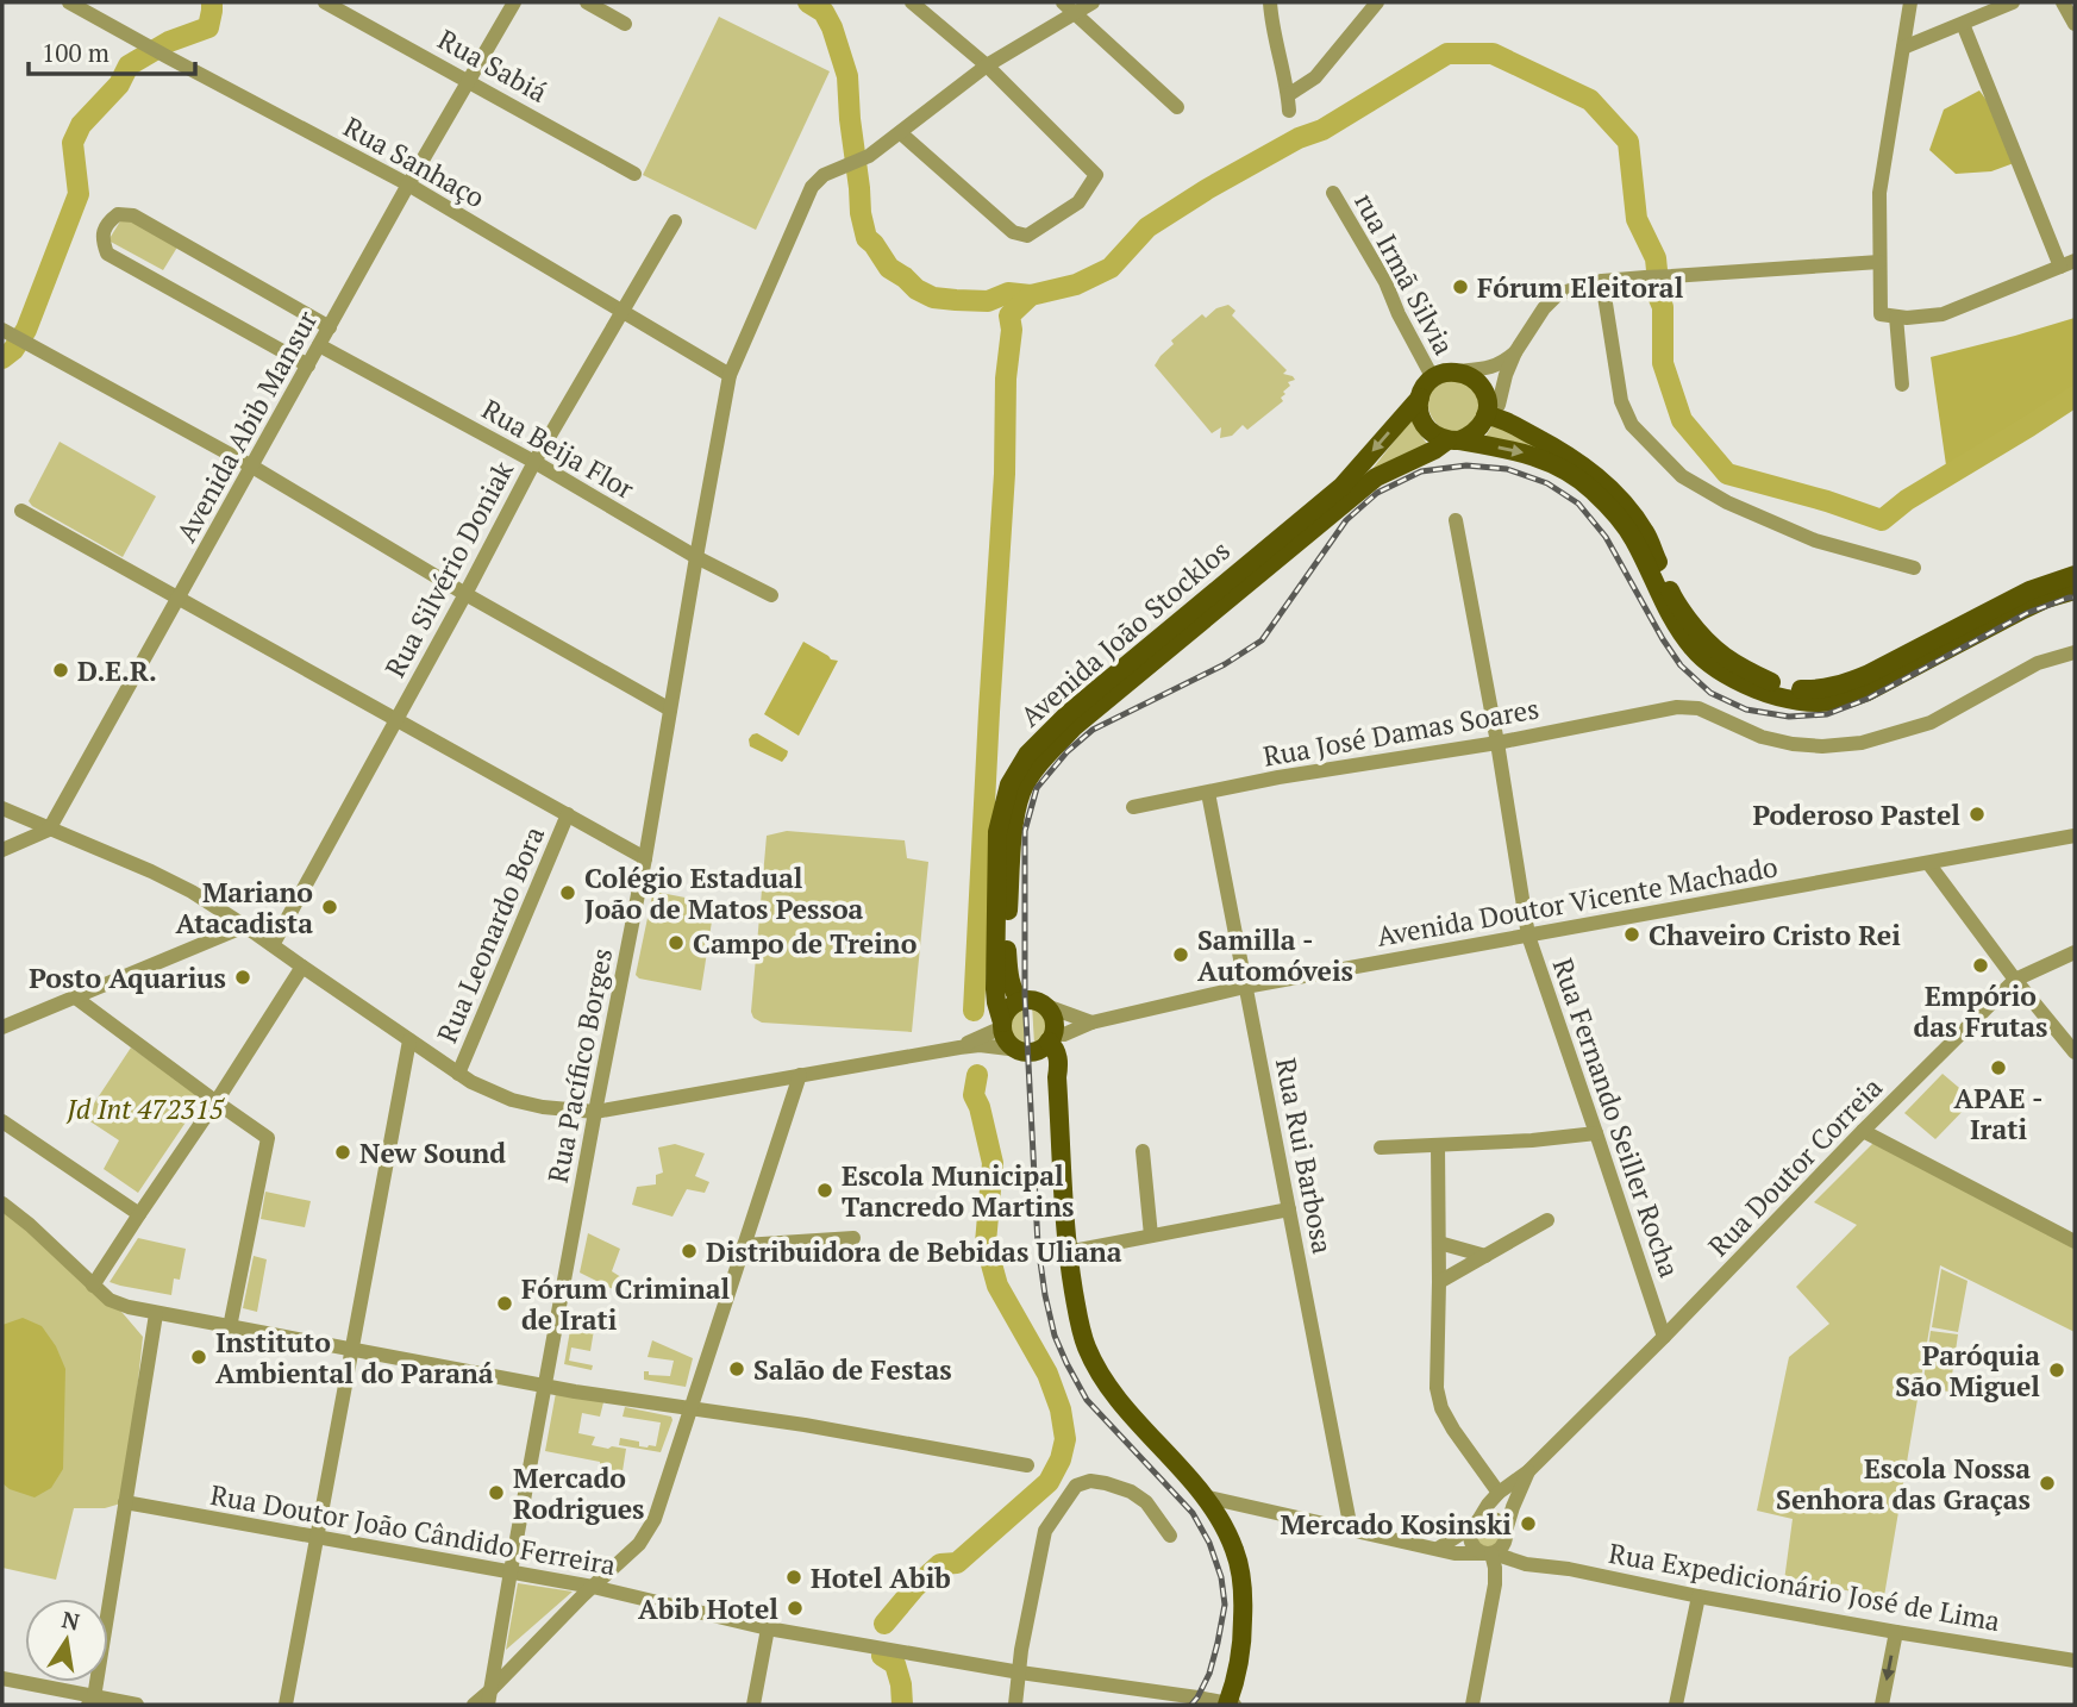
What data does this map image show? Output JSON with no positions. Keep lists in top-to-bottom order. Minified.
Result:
{"streets":{"main road":["Avenida João Stocklos"],"street":["Rua Sabiá","Rua Sanhaço","rua Irmã Silvia","Avenida Abib Mansur","Rua Beija Flor","Rua Silvério Doniak","Rua José Damas Soares","Avenida Doutor Vicente Machado","Rua Leonardo Bora","Rua Pacífico Borges","Rua Fernando Seiller Rocha","Rua Rui Barbosa","Rua Doutor Correia","Rua Doutor João Cândido Ferreira","Rua Expedicionário José de Lima"]},"crossings":[["Rua Sabiá","Avenida Abib Mansur"],["Rua Sanhaço","Avenida Abib Mansur"],["Rua Sanhaço","Rua Silvério Doniak"],["Rua Sanhaço","Rua Pacífico Borges"],["rua Irmã Silvia","Avenida João Stocklos"],["Avenida Abib Mansur","Rua Beija Flor"],["Rua Beija Flor","Rua Silvério Doniak"],["Rua Beija Flor","Rua Pacífico Borges"],["Avenida João Stocklos","Avenida Doutor Vicente Machado"],["Rua José Damas Soares","Rua Fernando Seiller Rocha"],["Rua José Damas Soares","Rua Rui Barbosa"],["Avenida Doutor Vicente Machado","Rua Fernando Seiller Rocha"],["Avenida Doutor Vicente Machado","Rua Rui Barbosa"],["Rua Pacífico Borges","Rua Doutor João Cândido Ferreira"],["Rua Fernando Seiller Rocha","Rua Doutor Correia"],["Rua Rui Barbosa","Rua Expedicionário José de Lima"],["Rua Doutor Correia","Rua Expedicionário José de Lima"]],"parks":["Jd Int 472315"],"places":["Fórum Eleitoral","D.E.R.","Poderoso Pastel","Colégio Estadual João de Matos Pessoa","Mariano Atacadista","Chaveiro Cristo Rei","Campo de Treino","Samilla - Automóveis","Empório das Frutas","Posto Aquarius","APAE - Irati","New Sound","Escola Municipal Tancredo Martins","Distribuidora de Bebidas Uliana","Fórum Criminal de Irati","Instituto Ambiental do Paraná","Salão de Festas","Paróquia São Miguel","Escola Nossa Senhora das Graças","Mercado Rodrigues","Mercado Kosinski","Hotel Abib","Abib Hotel"],"scale_bar":"100 m","north":"top"}
